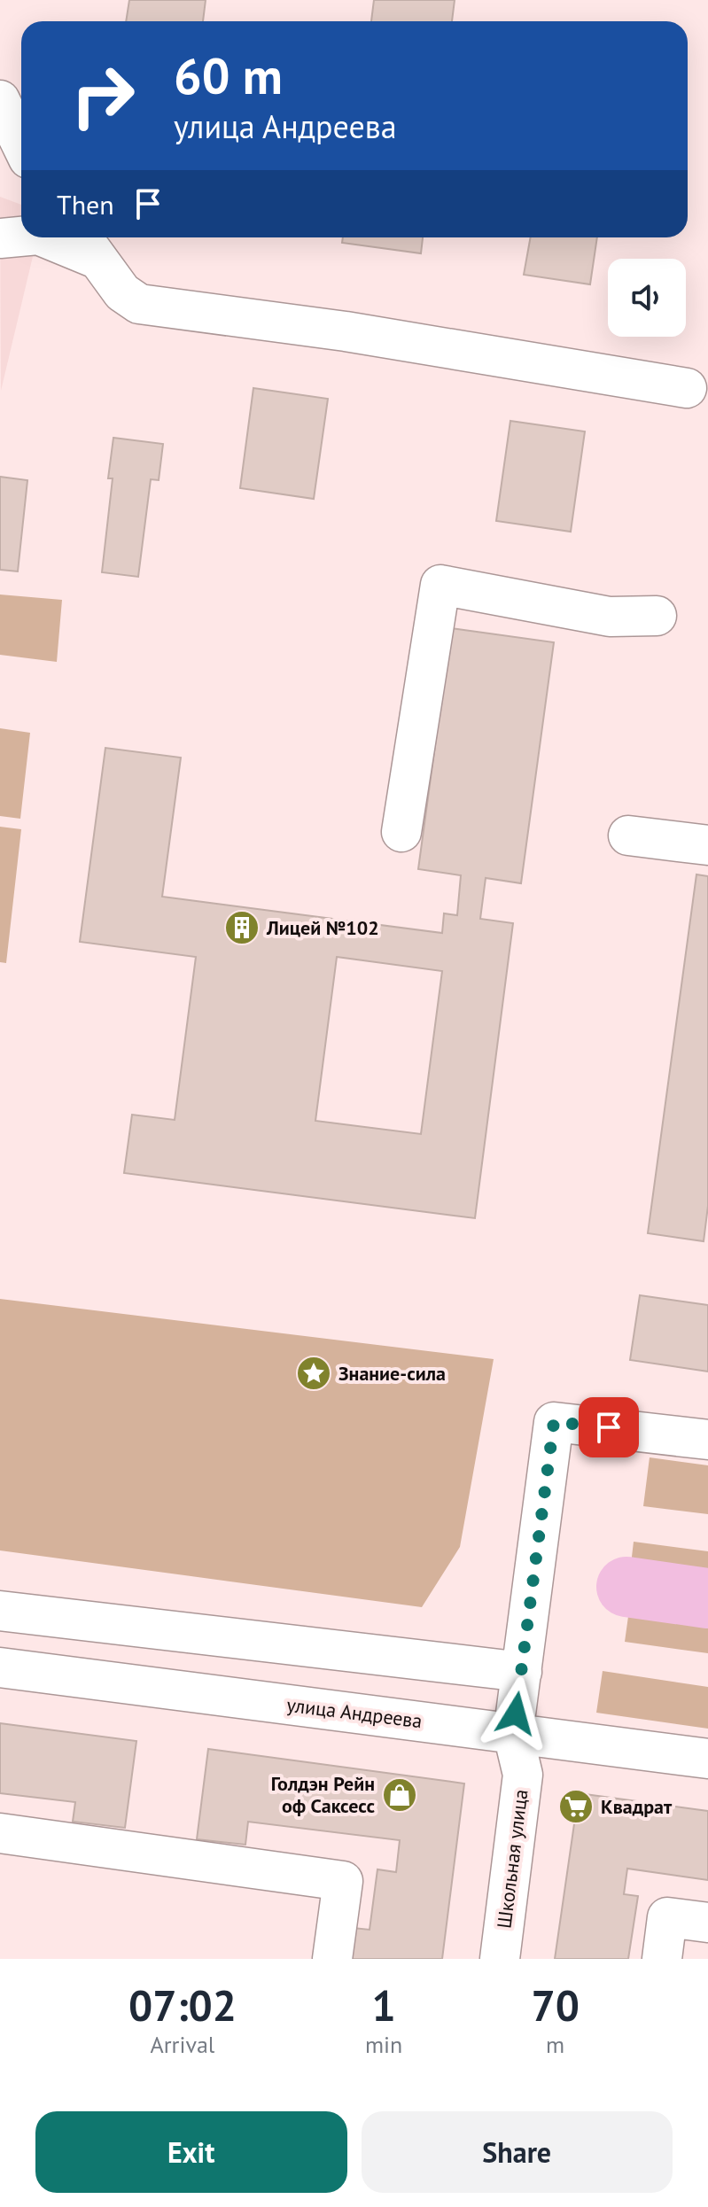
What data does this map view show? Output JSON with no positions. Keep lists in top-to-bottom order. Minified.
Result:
{"streets":{"street":["улица Андреева","Школьная улица"]},"crossings":[["улица Андреева","Школьная улица"]],"places":{"building":["Лицей №102"],"place":["Знание-сила"],"shop":["Голдэн Рейн оф Саксесс"],"supermarket":["Квадрат"]},"page":{"turn":["60 m","улица Андреева"],"then":"Then","eta":["07:02","Arrival","1","min","70","m"],"buttons":["Exit","Share"]}}
